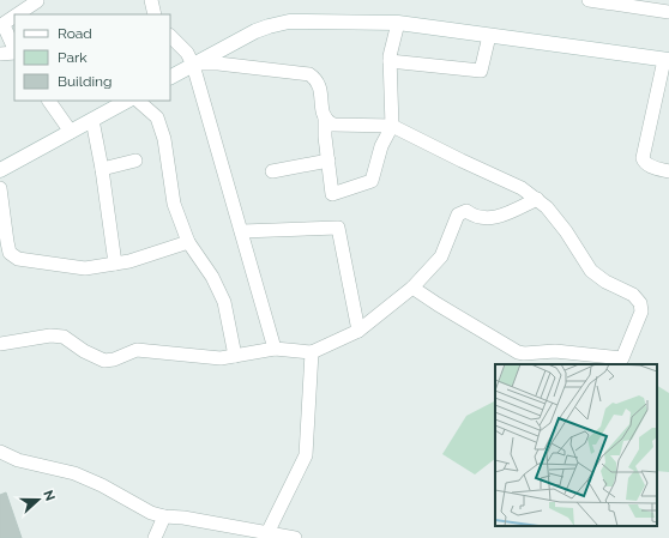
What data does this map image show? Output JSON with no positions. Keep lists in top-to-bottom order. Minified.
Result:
{"legend":["Road","Park","Building"],"north":"right"}
